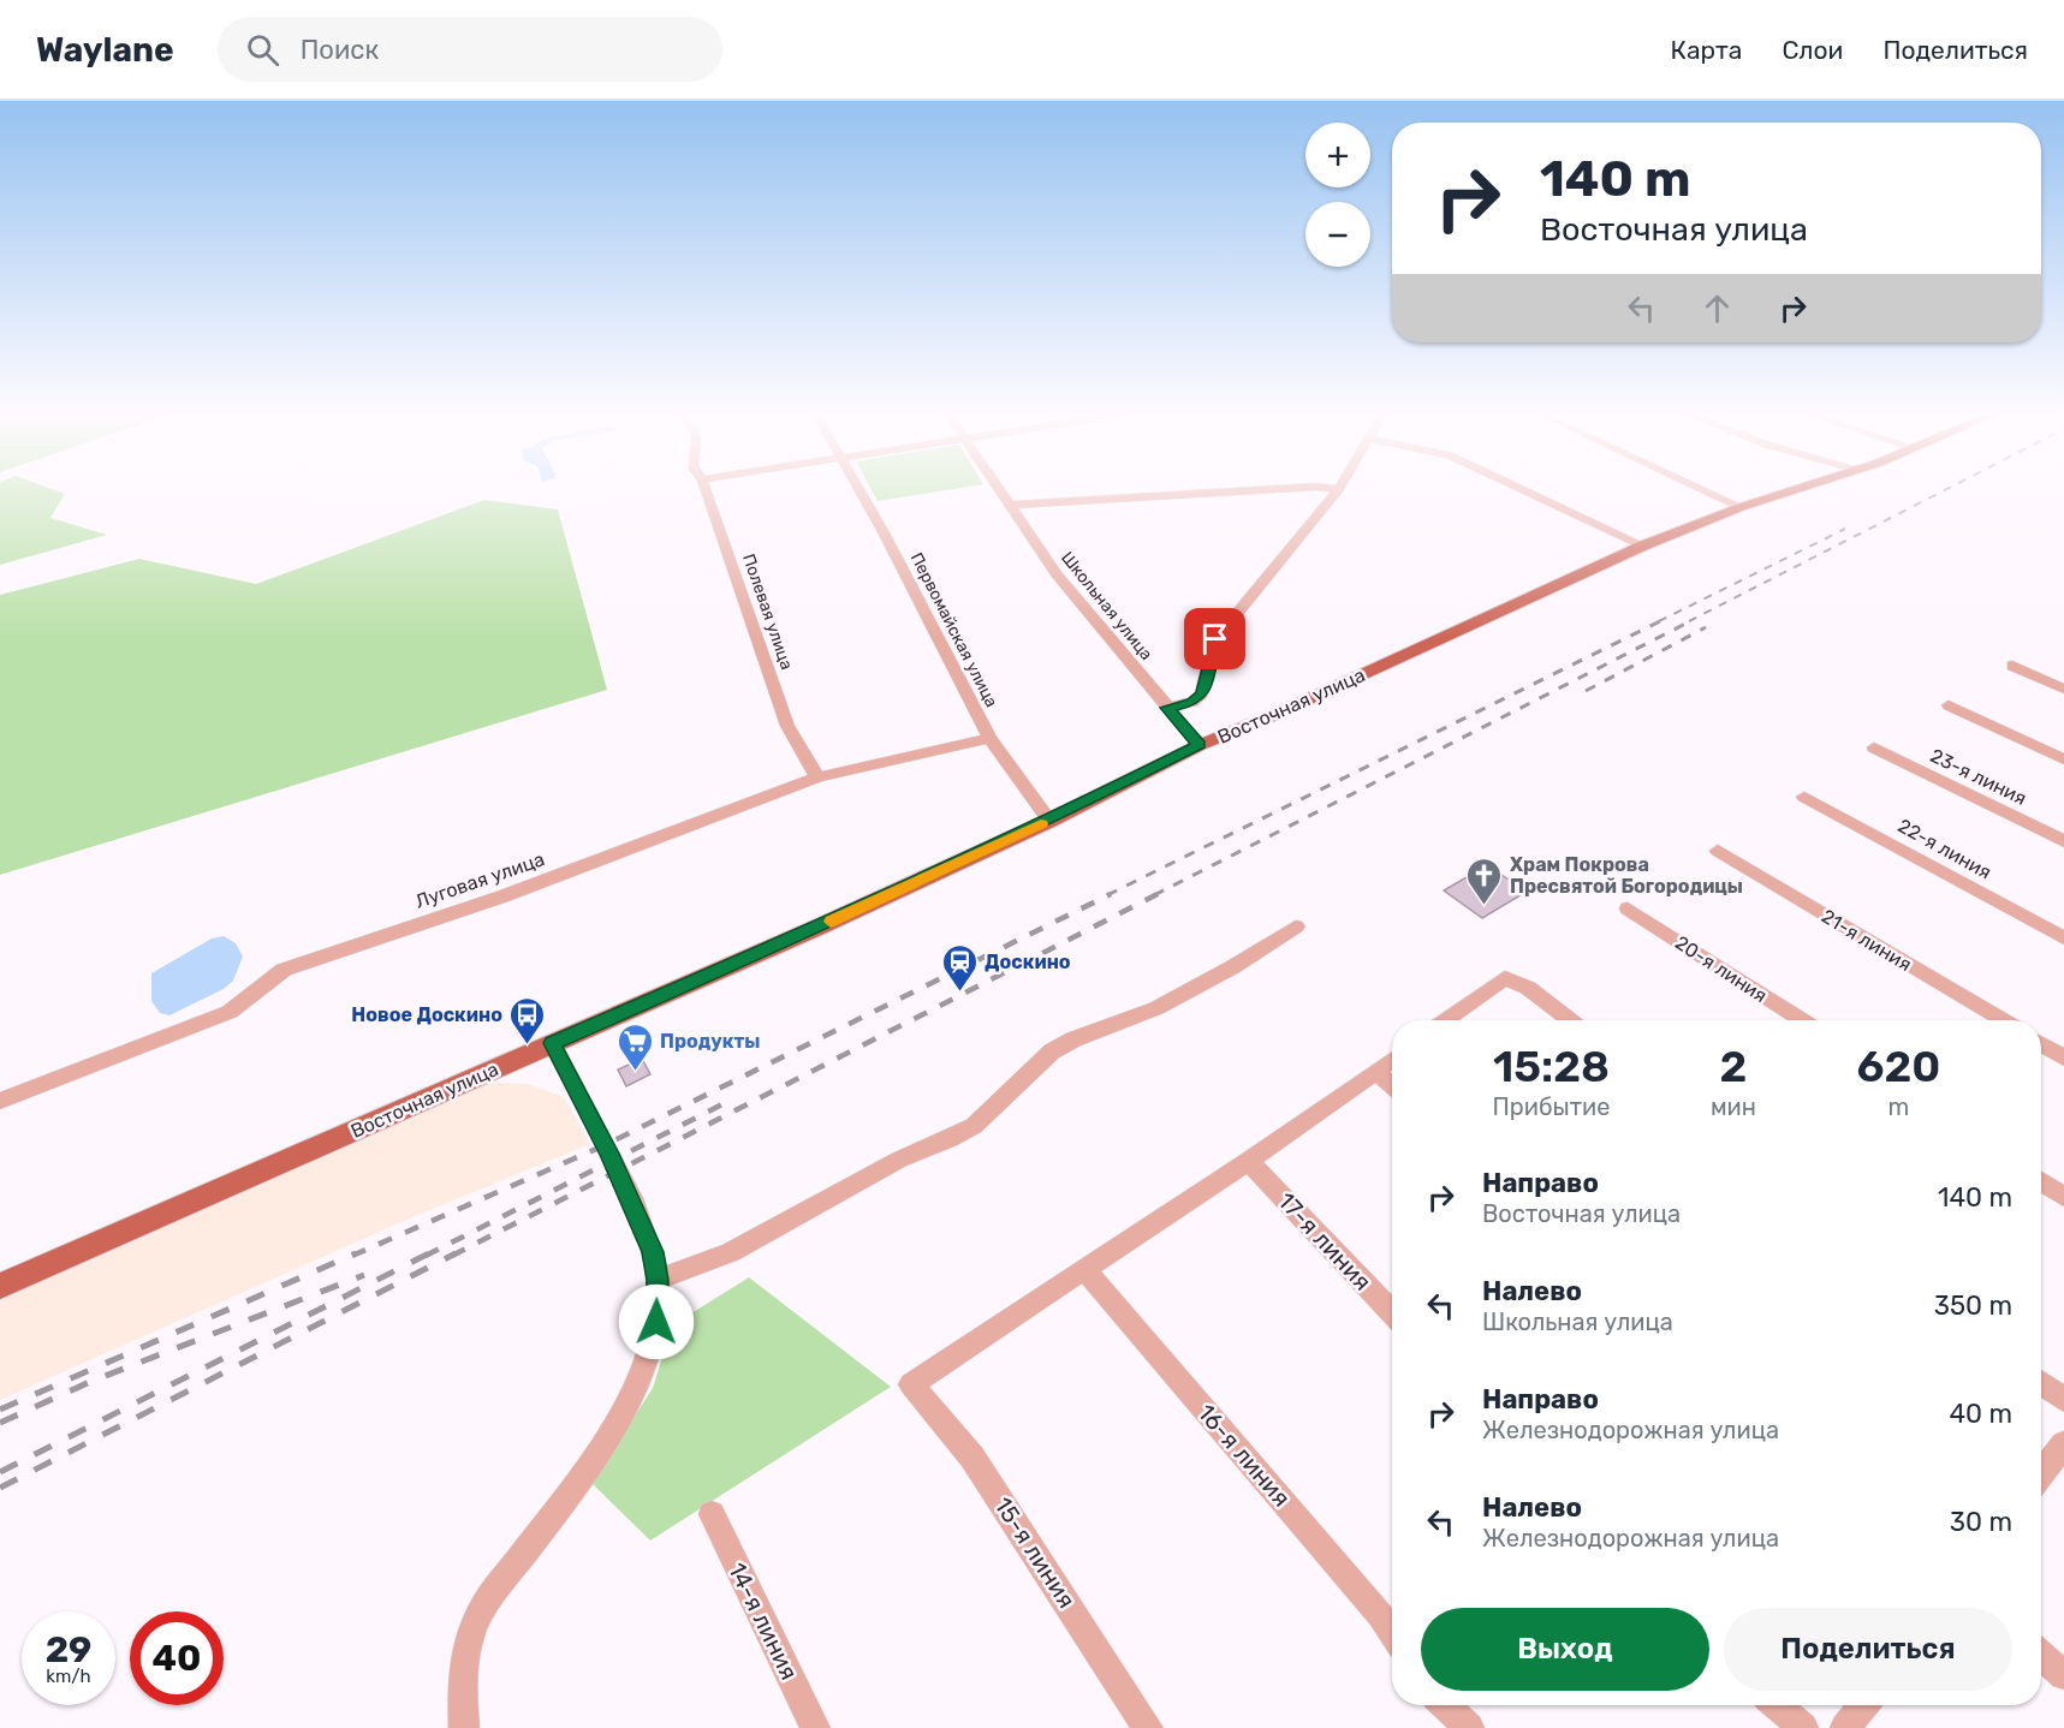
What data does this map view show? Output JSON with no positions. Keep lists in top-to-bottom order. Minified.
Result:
{"streets":{"main road":["Восточная улица"],"street":["Школьная улица","Полевая улица","Первомайская улица","23-я линия","22-я линия","Луговая улица","21-я линия","20-я линия","17-я линия","16-я линия","15-я линия","14-я линия"]},"crossings":[["Школьная улица","Восточная улица"],["Полевая улица","Луговая улица"],["Первомайская улица","Восточная улица"],["Первомайская улица","Луговая улица"],["16-я линия","15-я линия"]],"places":{"church":["Храм Покрова Пресвятой Богородицы"],"station":["Доскино"],"bus stop":["Новое Доскино"],"supermarket":["Продукты"]},"page":{"header":"Waylane","search":"Поиск","nav":["Карта","Слои","Поделиться"],"map_buttons":["+","−"],"turn":["140 m","Восточная улица"],"eta":["15:28","Прибытие","2","мин","620","m"],"list":[{"name":"Направо","note":"Восточная улица","value":"140 m"},{"name":"Налево","note":"Школьная улица","value":"350 m"},{"name":"Направо","note":"Железнодорожная улица","value":"40 m"},{"name":"Налево","note":"Железнодорожная улица","value":"30 m"}],"buttons":["Выход","Поделиться"],"speed":"29 km/h","limit":"40"}}
